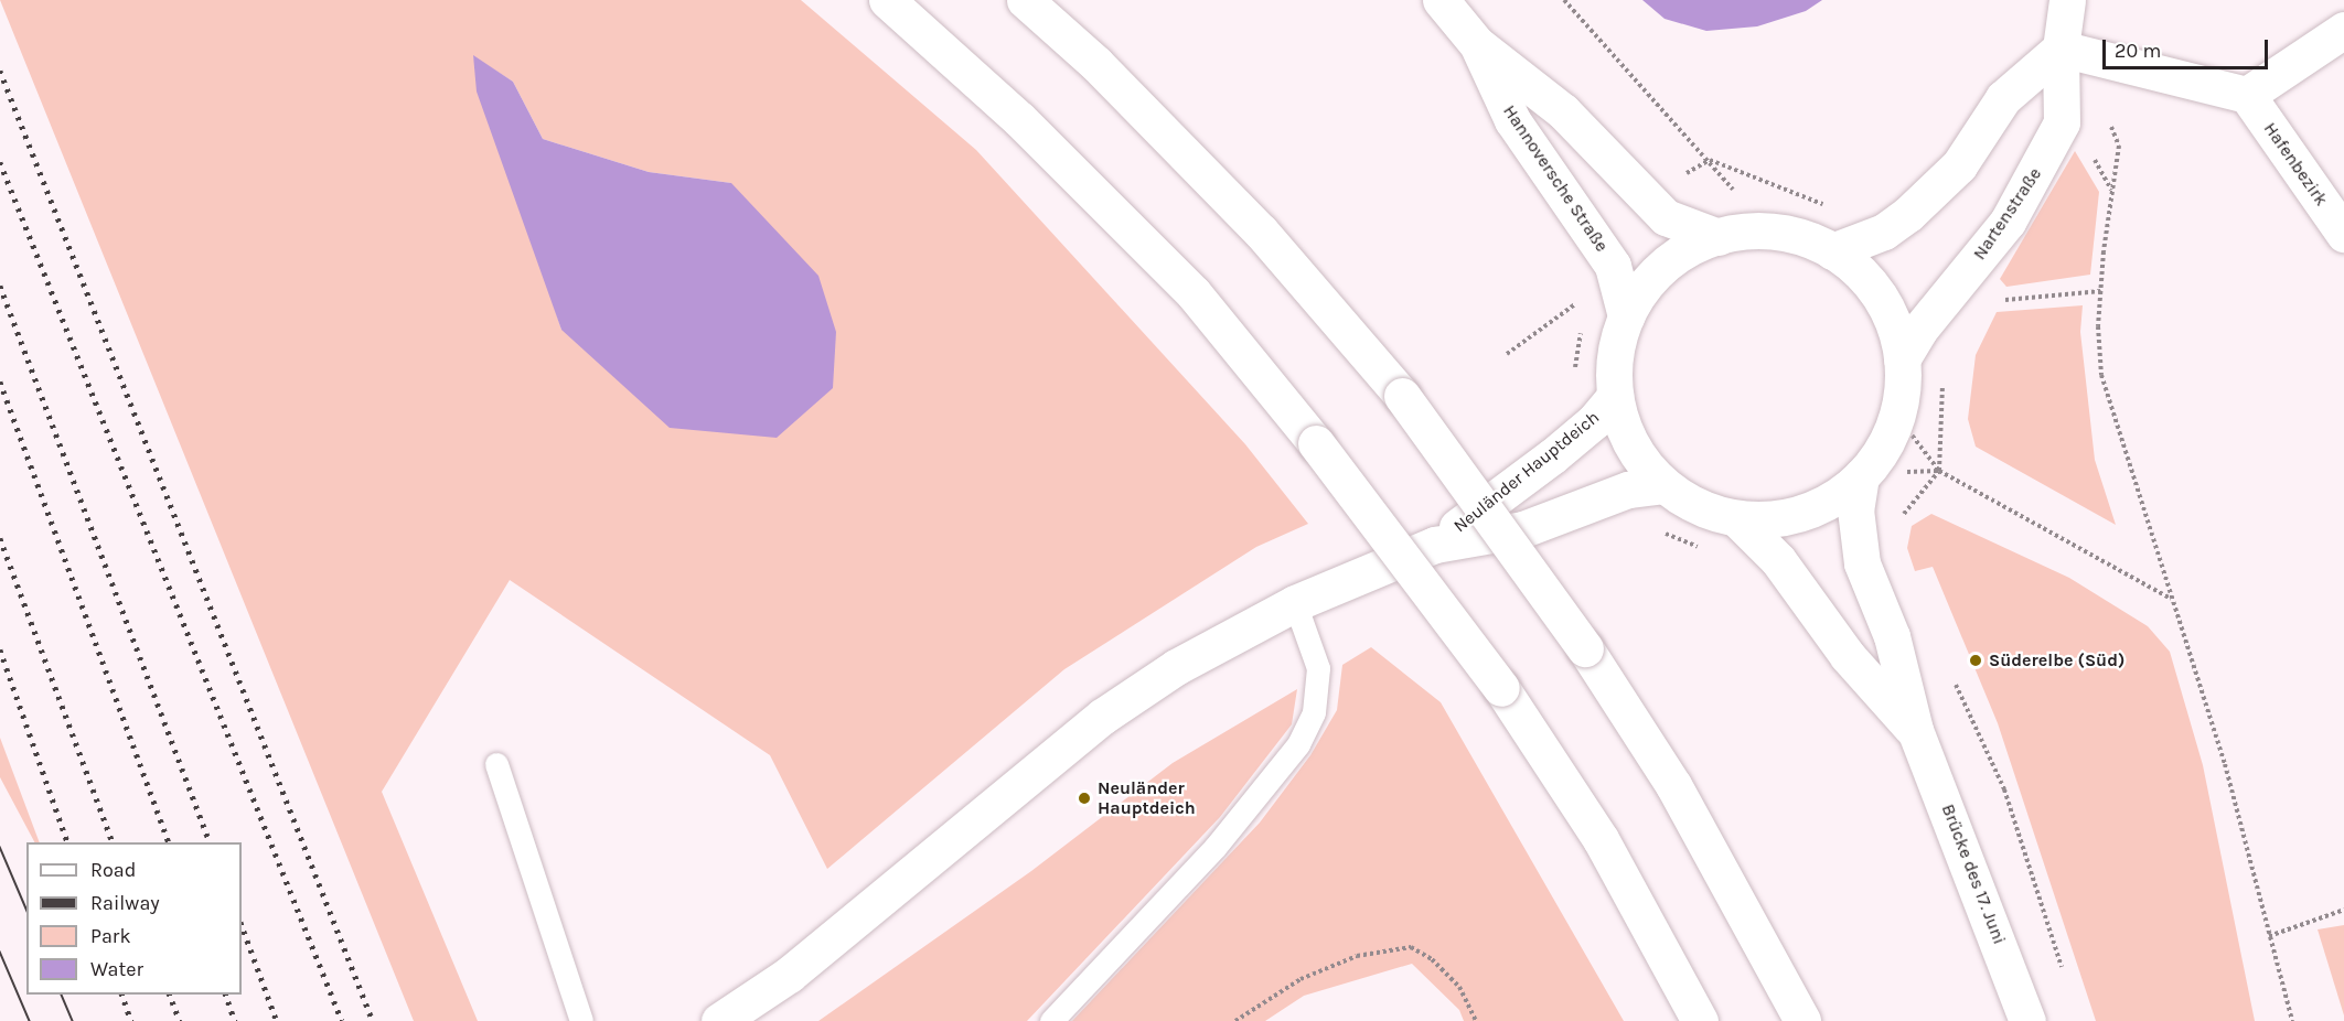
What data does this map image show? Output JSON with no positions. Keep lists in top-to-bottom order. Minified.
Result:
{"streets":{"main road":["Hafenbezirk","Hannoversche Straße","Nartenstraße","Neuländer Hauptdeich","Brücke des 17. Juni"]},"places":["Süderelbe (Süd)","Neuländer Hauptdeich"],"legend":["Road","Railway","Park","Water"],"scale_bar":"20 m"}
